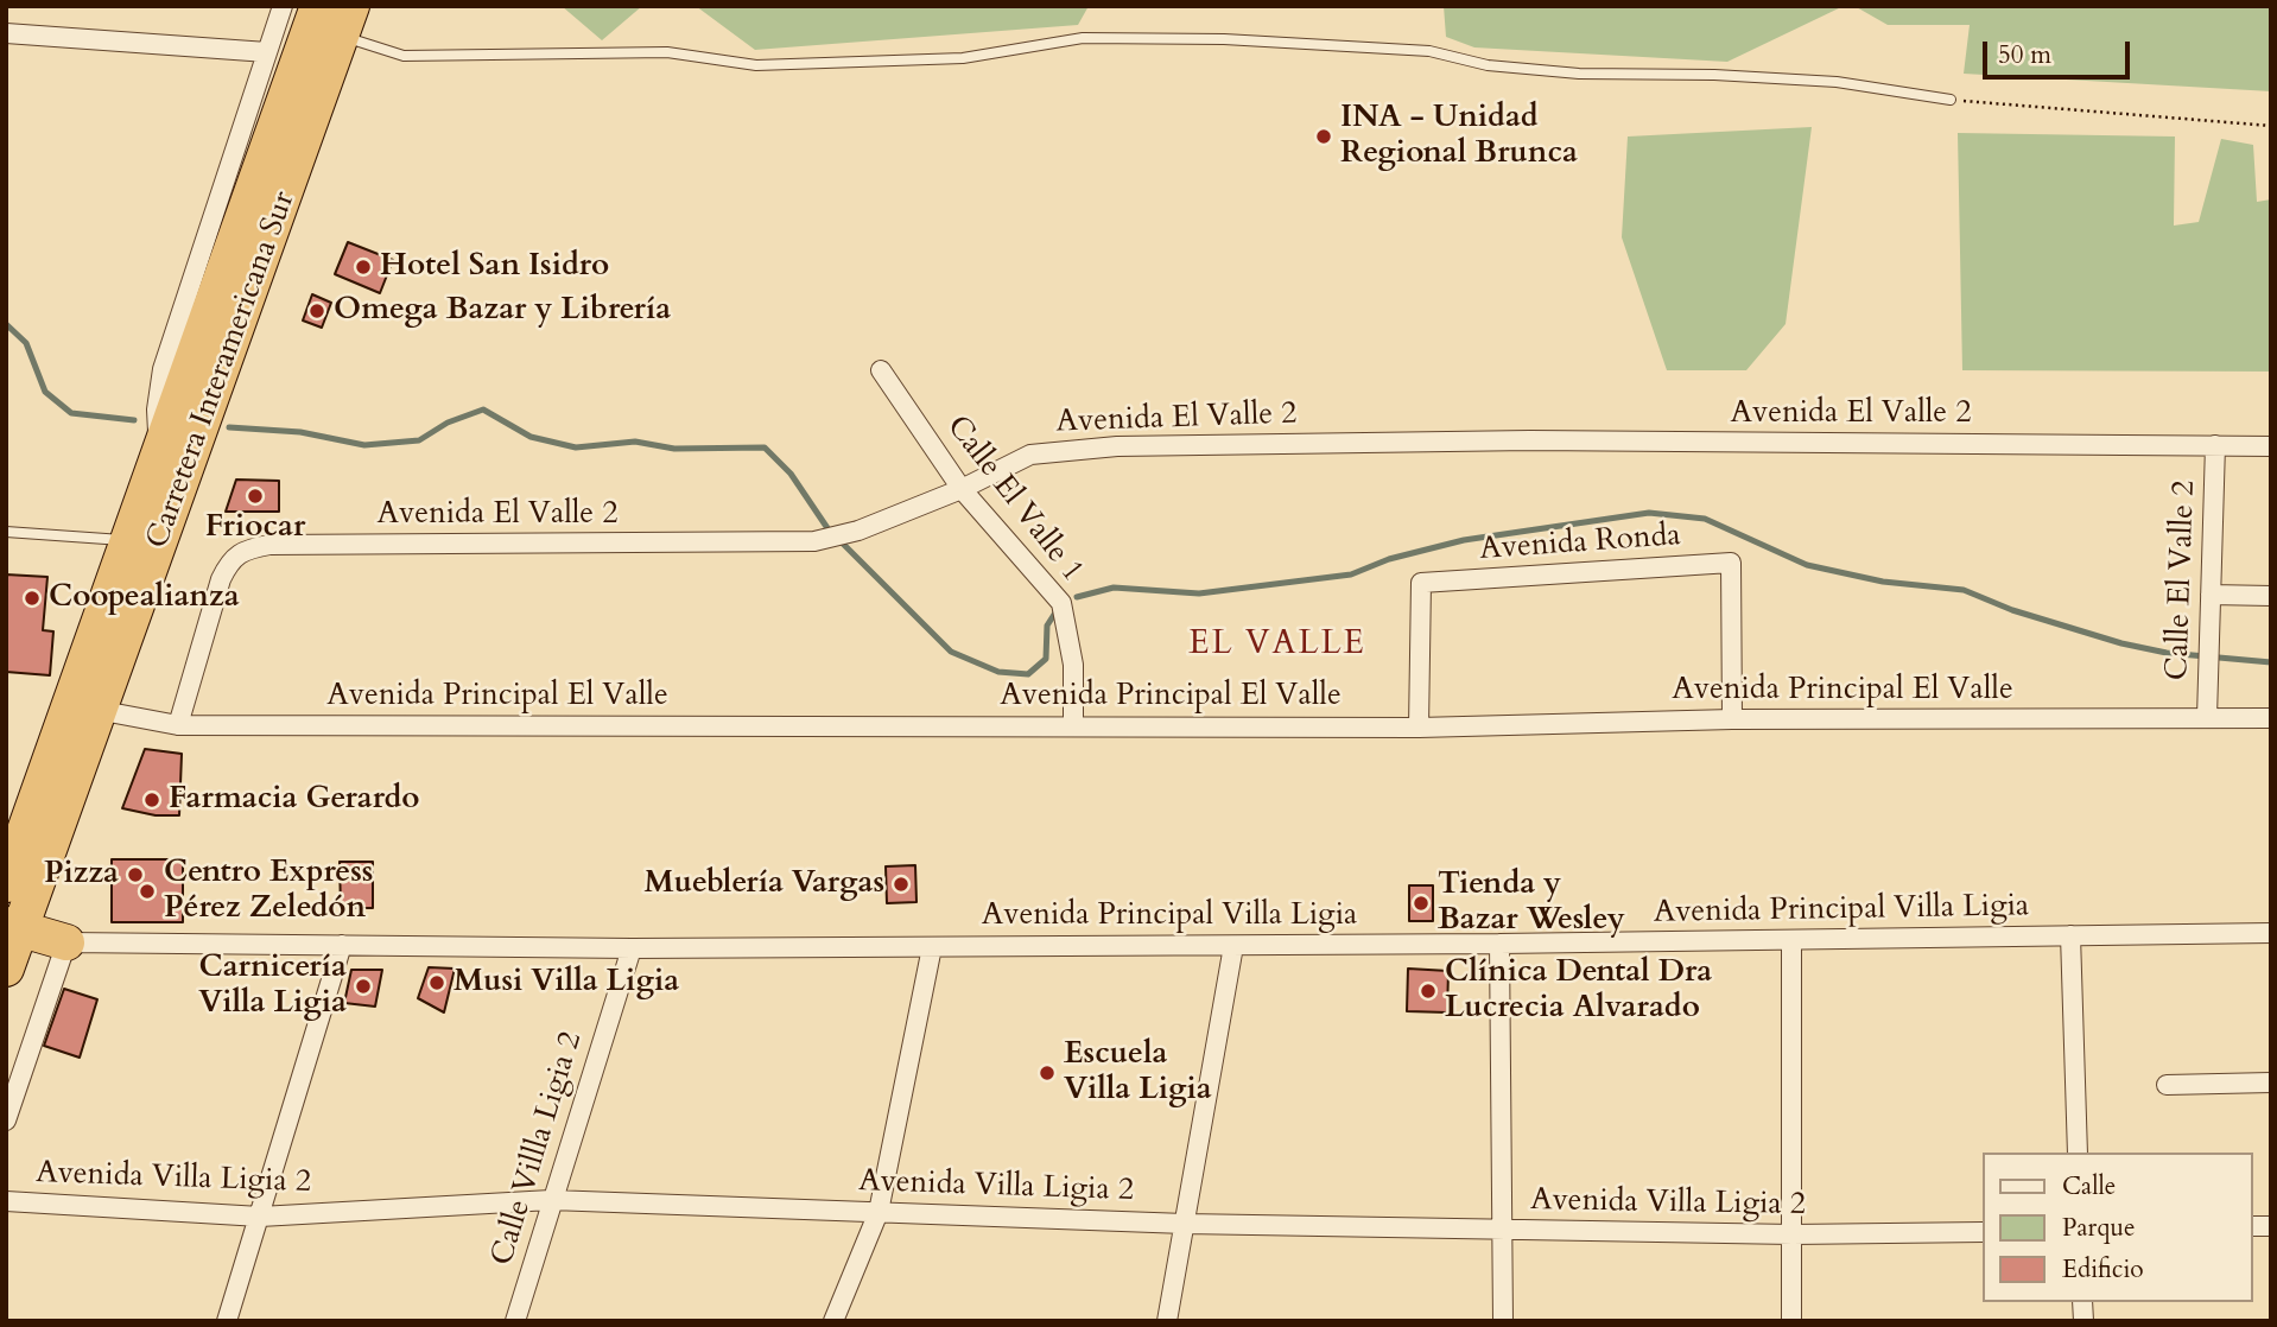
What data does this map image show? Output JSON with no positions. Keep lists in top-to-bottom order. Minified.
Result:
{"streets":{"highway":["Carretera Interamericana Sur"],"street":["Avenida El Valle 2","Calle El Valle 1","Avenida Ronda","Calle El Valle 2","Avenida Principal El Valle","Avenida Principal Villa Ligia","Calle Villla Ligia 2","Avenida Villa Ligia 2"]},"crossings":[["Carretera Interamericana Sur","Avenida Principal El Valle"],["Avenida El Valle 2","Calle El Valle 1"],["Avenida El Valle 2","Calle El Valle 2"],["Avenida El Valle 2","Avenida Principal El Valle"],["Calle El Valle 1","Avenida Principal El Valle"],["Avenida Ronda","Avenida Principal El Valle"],["Calle El Valle 2","Avenida Principal El Valle"],["Avenida Principal Villa Ligia","Calle Villla Ligia 2"],["Calle Villla Ligia 2","Avenida Villa Ligia 2"]],"districts":["EL VALLE"],"places":["INA - Unidad Regional Brunca","Hotel San Isidro","Omega Bazar y Librería","Friocar","Coopealianza","Farmacia Gerardo","Pizza","Mueblería Vargas","Centro Express Pérez Zeledón","Tienda y Bazar Wesley","Musi Villa Ligia","Carnicería Villa Ligia","Clínica Dental Dra Lucrecia Alvarado","Escuela Villa Ligia"],"legend":["Calle","Parque","Edificio"],"scale_bar":"50 m"}
